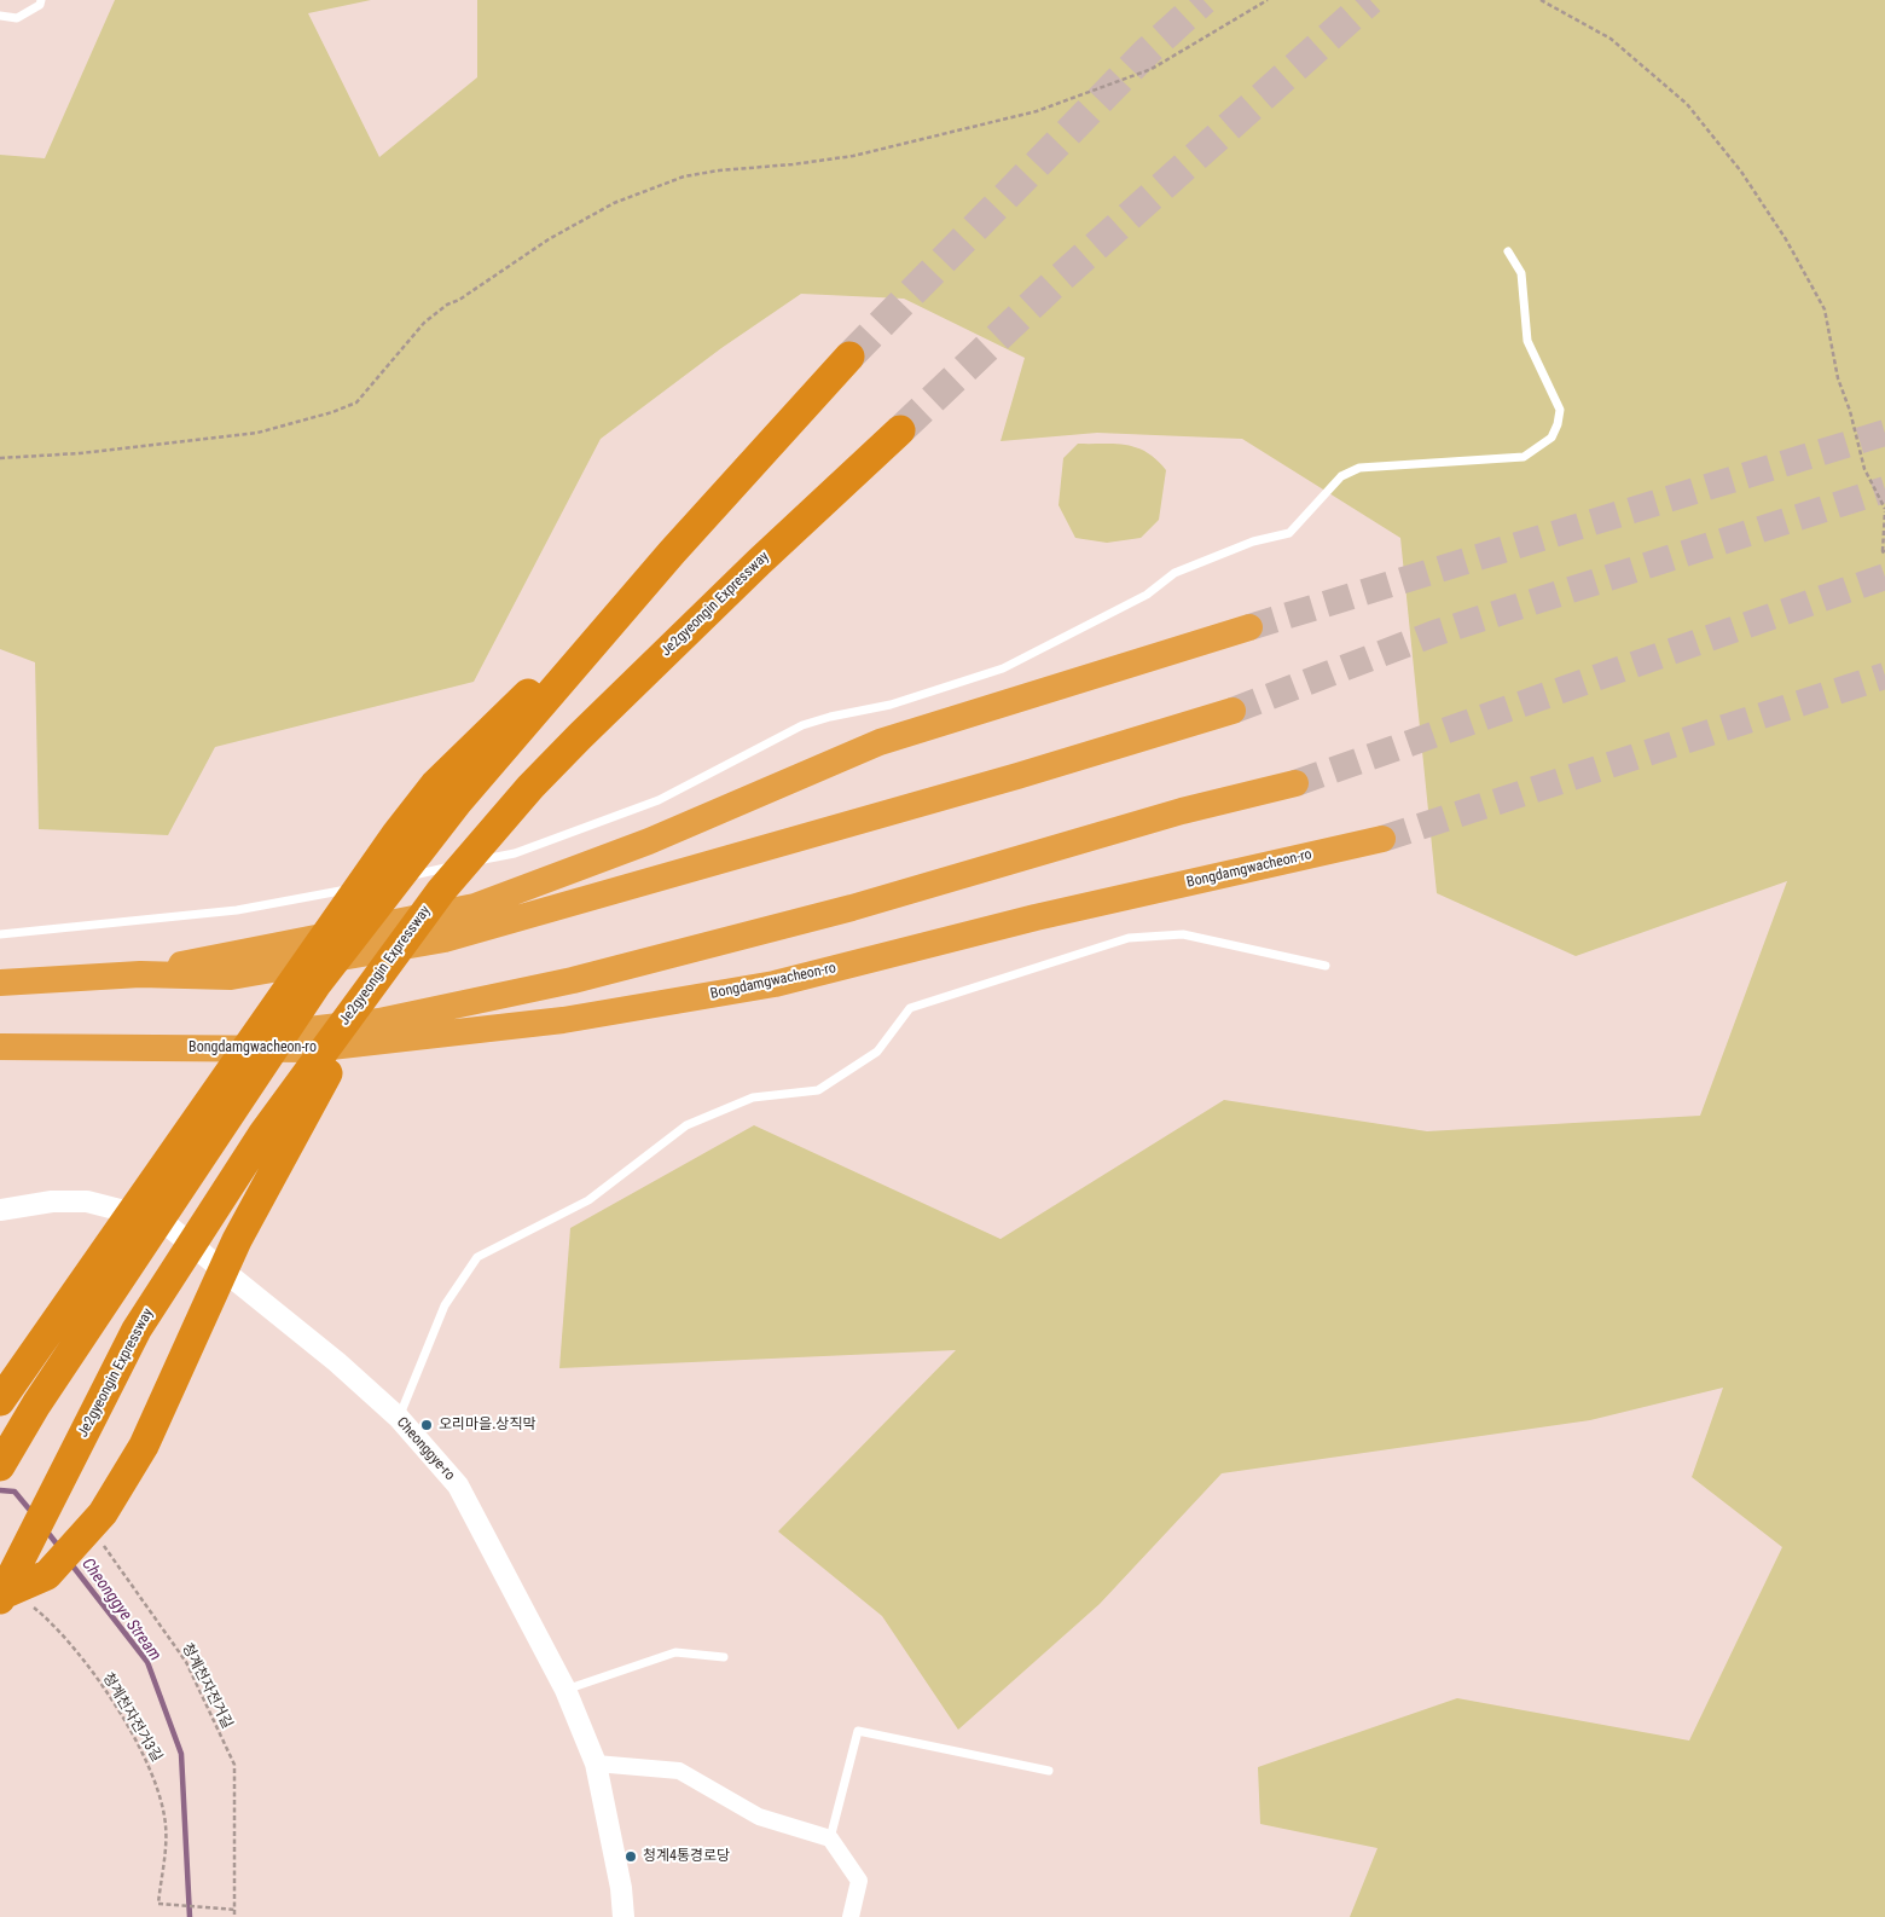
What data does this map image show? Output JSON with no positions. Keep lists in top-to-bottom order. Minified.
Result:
{"streets":{"highway":["Je2gyeongin Expressway","Bongdamgwacheon-ro"],"street":["Cheonggye-ro"],"path":["청계천자전거길","청계천자전거3길"]},"crossings":[["Je2gyeongin Expressway","청계천자전거3길"],["청계천자전거길","청계천자전거3길"]],"water":["Cheonggye Stream"],"places":["오리마을.상직막","청계4통경로당"]}
